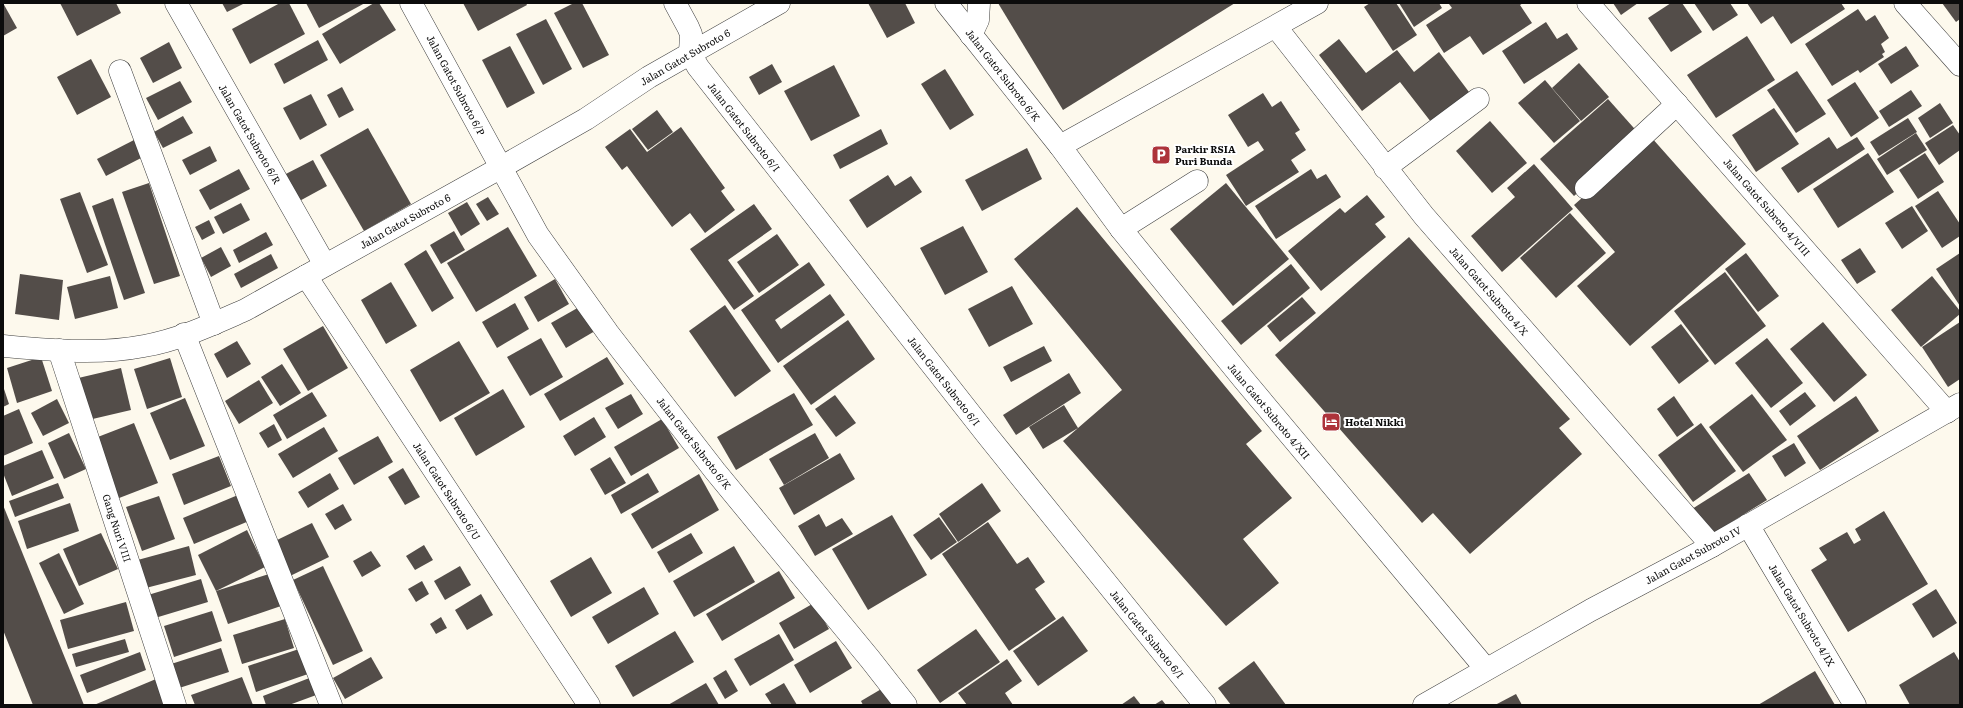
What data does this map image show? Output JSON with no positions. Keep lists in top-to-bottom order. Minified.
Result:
{"streets":{"street":["Jalan Gatot Subroto 6","Jalan Gatot Subroto 6/K","Jalan Gatot Subroto 6/P","Jalan Gatot Subroto 6/I","Jalan Gatot Subroto 6/R","Jalan Gatot Subroto 4/VIII","Jalan Gatot Subroto 4/X","Jalan Gatot Subroto 4/XII","Jalan Gatot Subroto 6/U","Gang Nuri VIII","Jalan Gatot Subroto IV","Jalan Gatot Subroto 4/IX"]},"crossings":[["Jalan Gatot Subroto 6","Jalan Gatot Subroto 6/K"],["Jalan Gatot Subroto 6","Jalan Gatot Subroto 6/P"],["Jalan Gatot Subroto 6","Jalan Gatot Subroto 6/I"],["Jalan Gatot Subroto 6","Jalan Gatot Subroto 6/R"],["Jalan Gatot Subroto 6","Jalan Gatot Subroto 6/U"],["Jalan Gatot Subroto 6","Gang Nuri VIII"],["Jalan Gatot Subroto 6/K","Jalan Gatot Subroto 6/P"],["Jalan Gatot Subroto 6/K","Jalan Gatot Subroto 4/XII"],["Jalan Gatot Subroto 4/VIII","Jalan Gatot Subroto IV"],["Jalan Gatot Subroto 4/X","Jalan Gatot Subroto IV"],["Jalan Gatot Subroto 4/XII","Jalan Gatot Subroto IV"],["Jalan Gatot Subroto IV","Jalan Gatot Subroto 4/IX"]],"places":{"parking":["Parkir RSIA Puri Bunda"],"hotel":["Hotel Nikki"]}}
